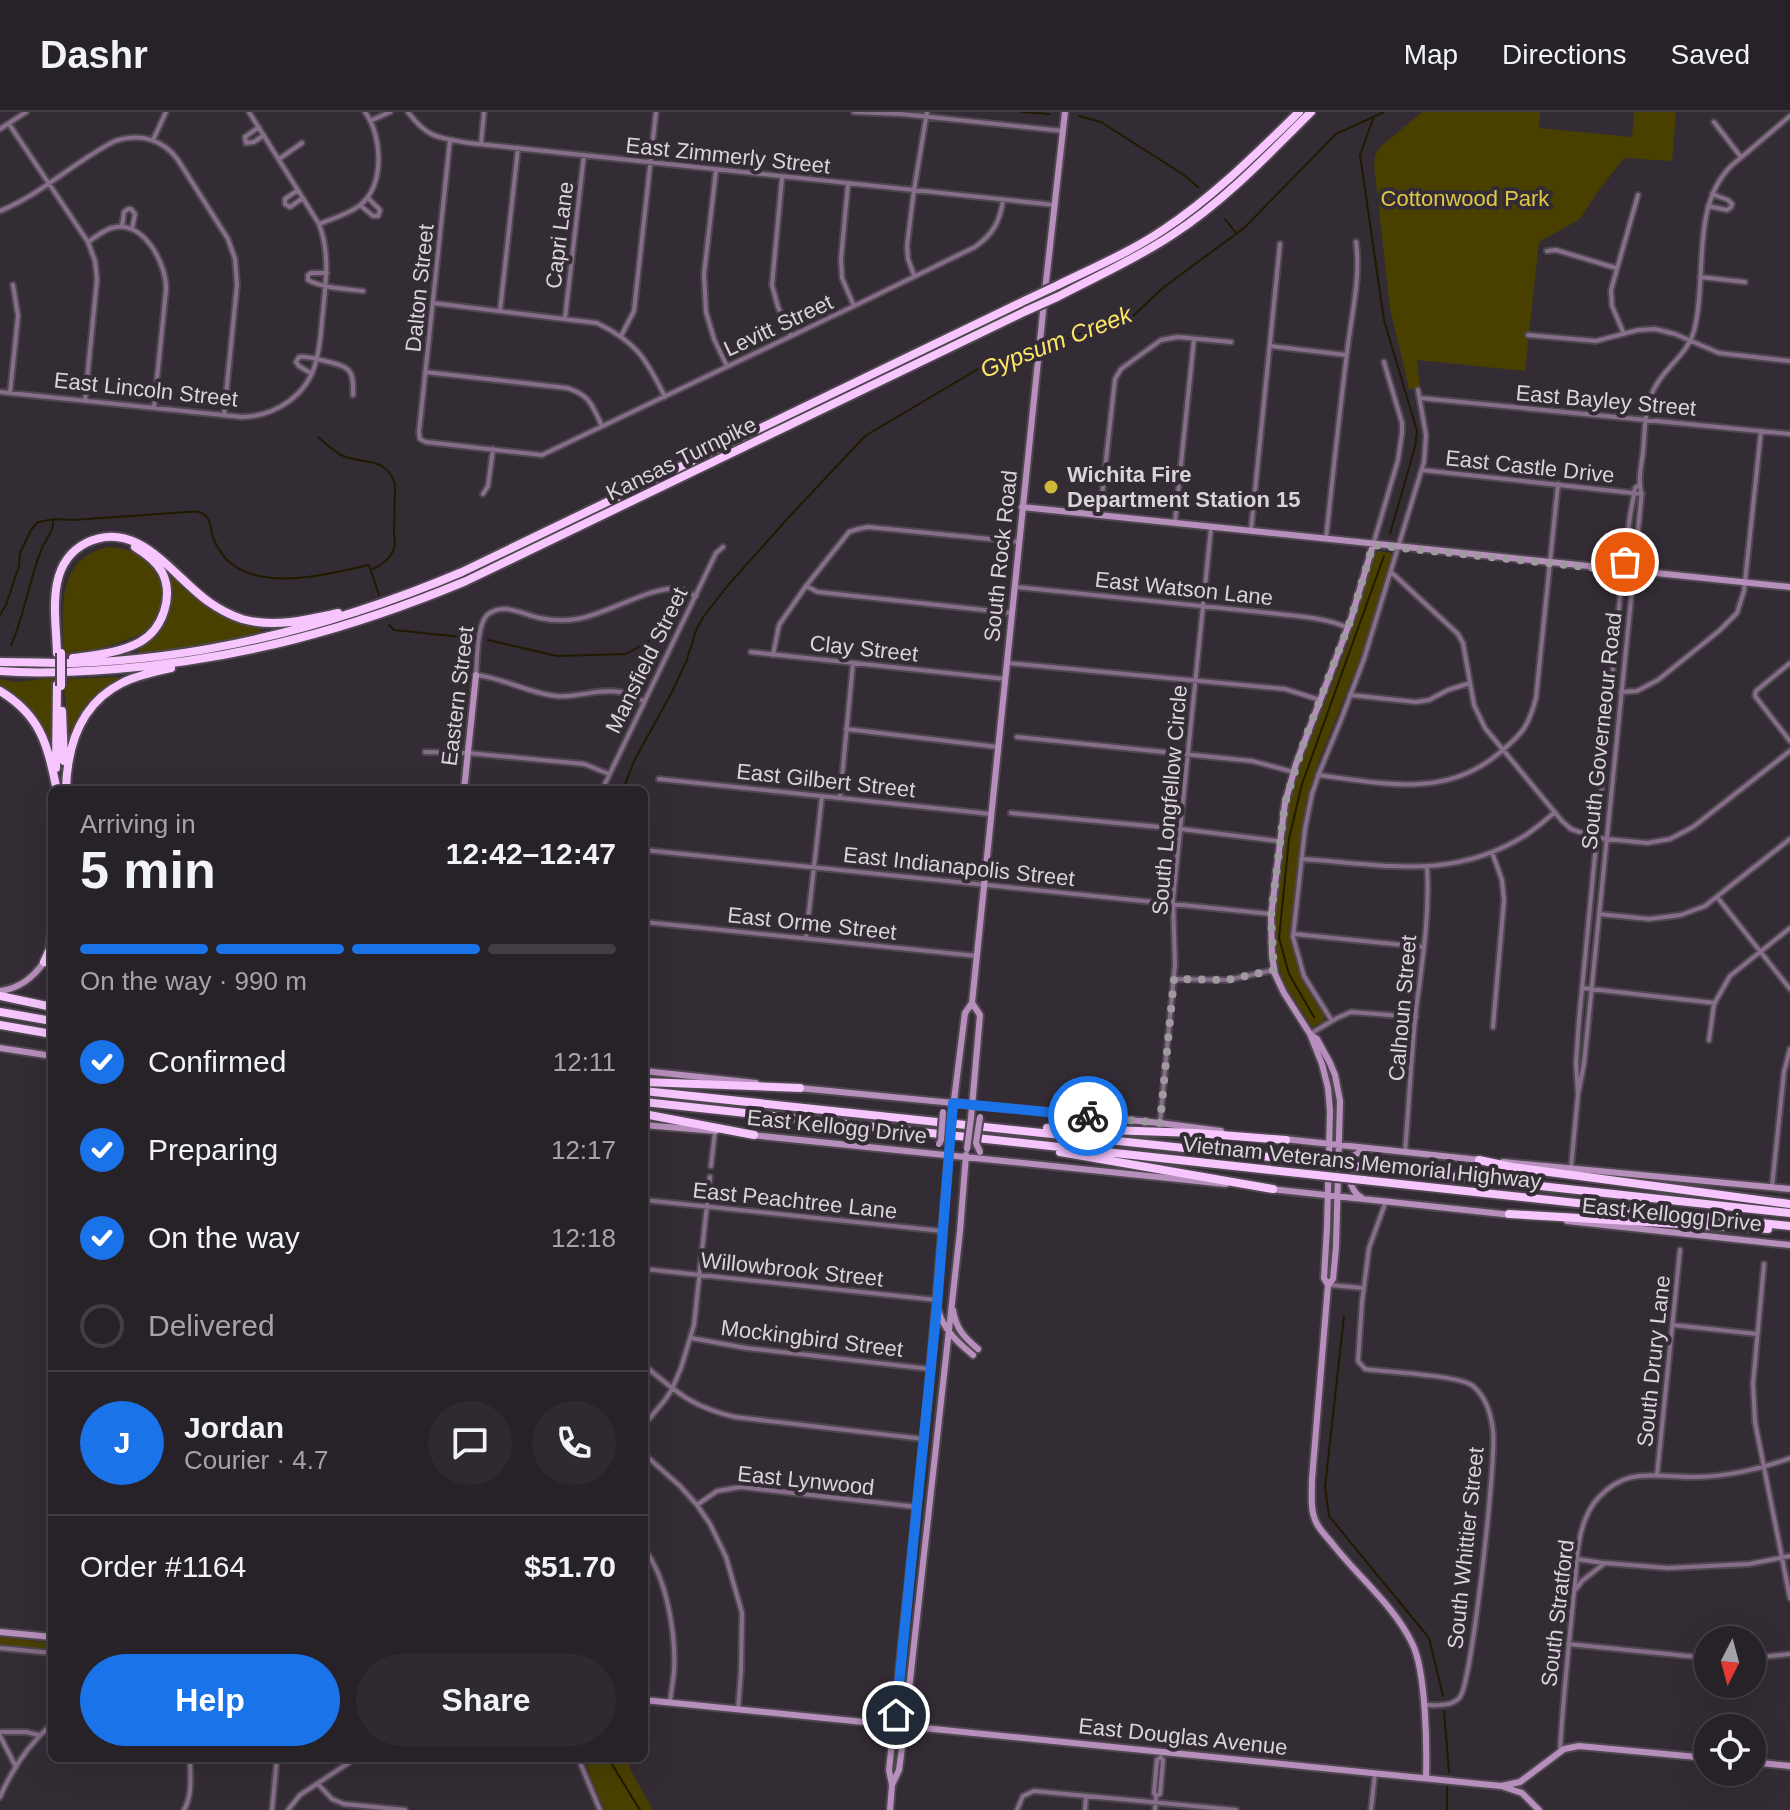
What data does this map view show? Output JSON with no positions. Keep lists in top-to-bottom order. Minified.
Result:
{"streets":{"highway":["Kansas Turnpike","Vietnam Veterans Memorial Highway"],"main road":["South Rock Road","Eastern Street","East Kellogg Drive","East Douglas Avenue"],"street":["East Zimmerly Street","Capri Lane","Dalton Street","Levitt Street","East Lincoln Street","East Bayley Street","East Castle Drive","East Watson Lane","Clay Street","Mansfield Street","South Governeour Road","East Gilbert Street","South Longfellow Circle","East Indianapolis Street","East Orme Street","Calhoun Street","East Peachtree Lane","Willowbrook Street","Mockingbird Street","South Drury Lane","East Lynwood","South Whittier Street","South Stratford"]},"crossings":[["East Zimmerly Street","Capri Lane"],["East Zimmerly Street","Dalton Street"],["East Zimmerly Street","Levitt Street"],["East Zimmerly Street","South Rock Road"],["Dalton Street","Levitt Street"],["East Bayley Street","South Governeour Road"],["East Castle Drive","South Governeour Road"],["South Rock Road","East Watson Lane"],["South Rock Road","Clay Street"],["South Rock Road","East Gilbert Street"],["South Rock Road","East Indianapolis Street"],["South Rock Road","East Orme Street"],["South Rock Road","East Kellogg Drive"],["South Rock Road","East Peachtree Lane"],["South Rock Road","Willowbrook Street"],["South Rock Road","Mockingbird Street"],["South Rock Road","East Lynwood"],["South Rock Road","East Douglas Avenue"],["East Watson Lane","South Longfellow Circle"],["Mansfield Street","Eastern Street"],["South Governeour Road","East Kellogg Drive"],["South Longfellow Circle","East Indianapolis Street"],["South Longfellow Circle","East Kellogg Drive"],["Calhoun Street","East Kellogg Drive"],["South Drury Lane","South Stratford"]],"water":["Gypsum Creek"],"parks":["Cottonwood Park"],"places":["Wichita Fire Department Station 15"],"north":"bottom","page":{"header":"Dashr","nav":["Map","Directions","Saved"],"heading":["5 min","Arriving in","12:42–12:47"],"panel":["Jordan","Courier · 4.7","Order #1164","$51.70"],"bar":"On the way · 990 m","list":[["Confirmed","12:11"],["Preparing","12:17"],["On the way","12:18"],"Delivered"],"round":"J","buttons":["Help","Share"]}}
